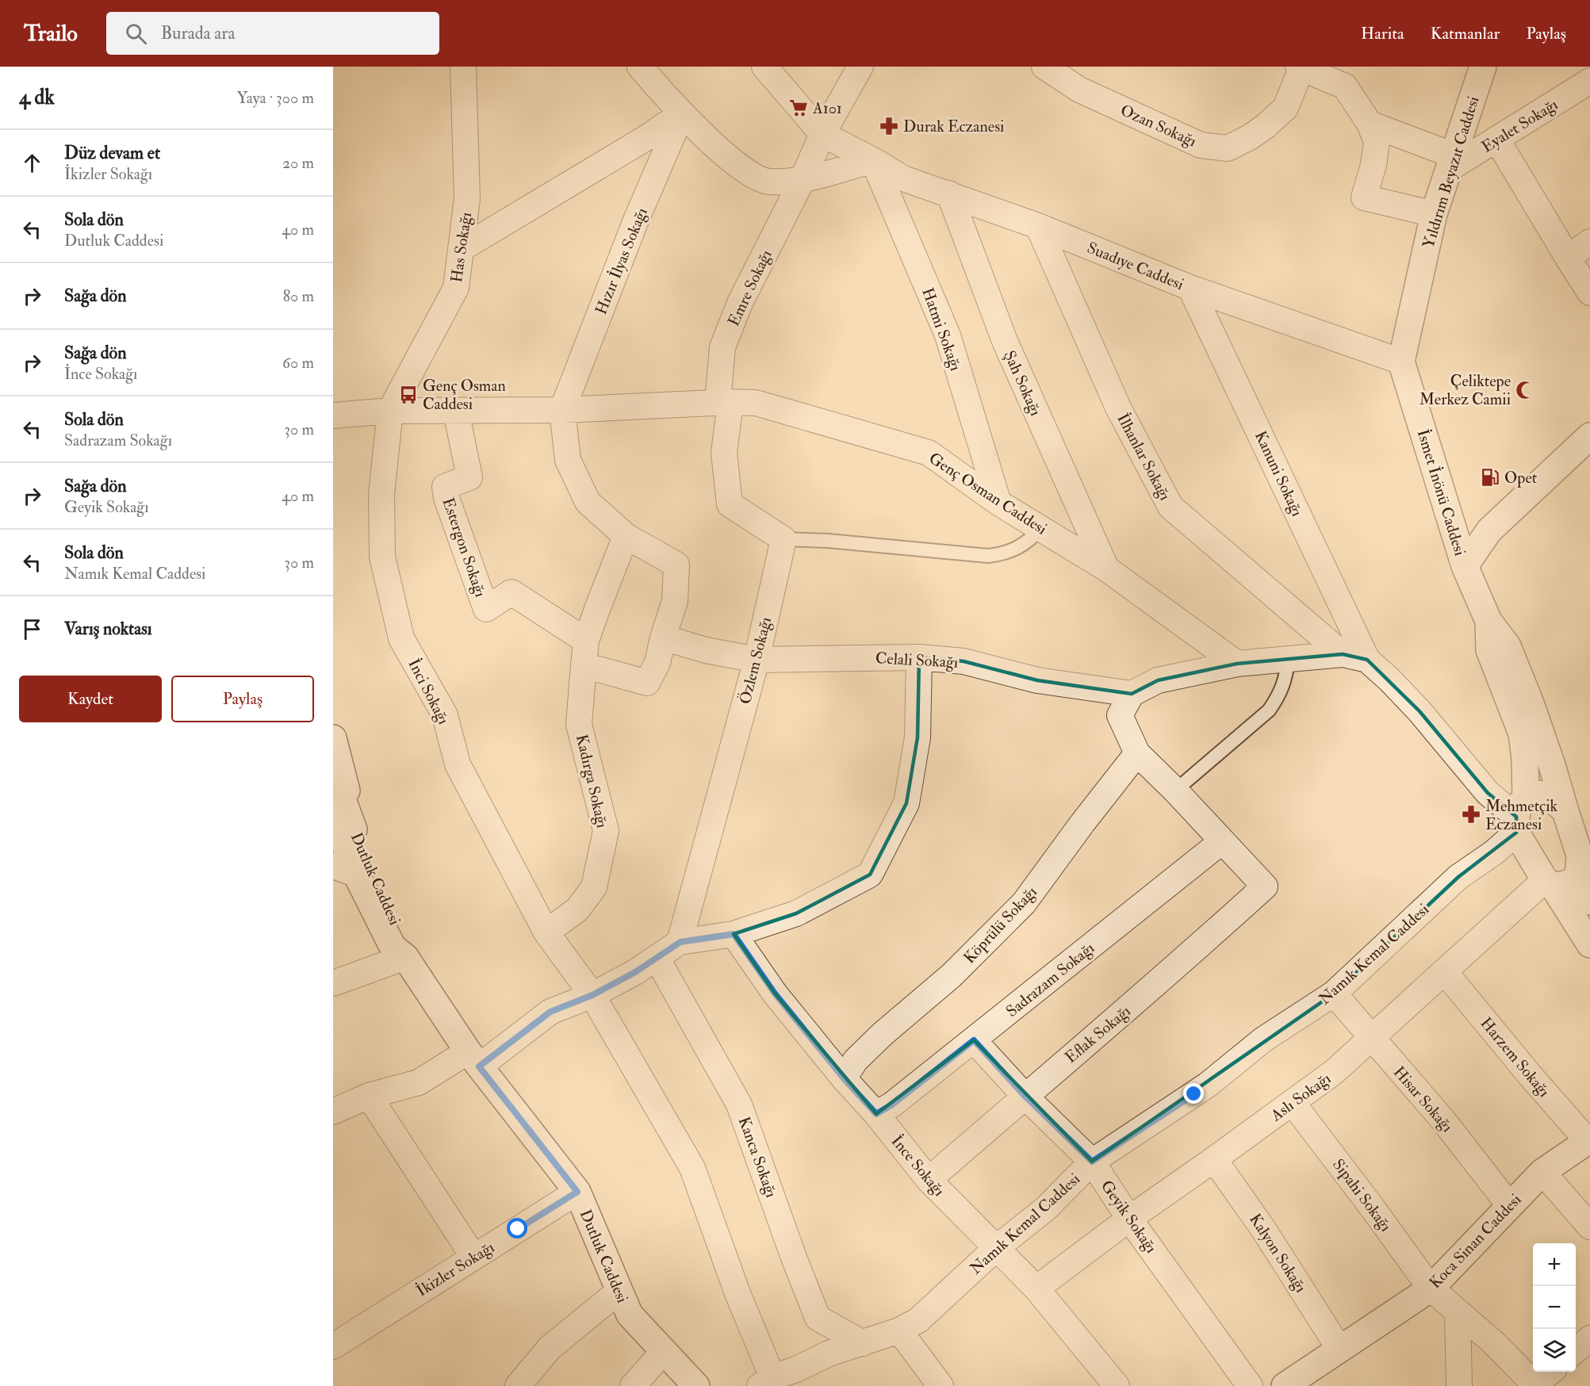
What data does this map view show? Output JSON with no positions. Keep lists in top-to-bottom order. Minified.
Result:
{"streets":{"street":["Ozan Sokağı","Eyalet Sokağı","Yıldırım Beyazıt Caddesi","Has Sokağı","Hızır İlyas Sokağı","Suadıye Caddesi","Emre Sokağı","Hatmi Sokağı","Şah Sokağı","İlhanlar Sokağı","Kanuni Sokağı","İsmet İnönü Caddesi","Genç Osman Caddesi","Estergon Sokağı","Celali Sokağı","Özlem Sokağı","İnci Sokağı","Kadırga Sokağı","Dutluk Caddesi","Köprülü Sokağı","Namık Kemal Caddesi","Sadrazam Sokağı","Eflak Sokağı","Harzem Sokağı","Aslı Sokağı","Hisar Sokağı","Kanca Sokağı","İnce Sokağı","Sipahi Sokağı","Geyik Sokağı","Koca Sinan Caddesi","Kalyon Sokağı","İkizler Sokağı"]},"crossings":[["Eyalet Sokağı","Yıldırım Beyazıt Caddesi"],["Yıldırım Beyazıt Caddesi","Suadıye Caddesi"],["Yıldırım Beyazıt Caddesi","İsmet İnönü Caddesi"],["Has Sokağı","Genç Osman Caddesi"],["Has Sokağı","İnci Sokağı"],["Hızır İlyas Sokağı","Genç Osman Caddesi"],["Suadıye Caddesi","Emre Sokağı"],["Suadıye Caddesi","Hatmi Sokağı"],["Suadıye Caddesi","Şah Sokağı"],["Suadıye Caddesi","İlhanlar Sokağı"],["Suadıye Caddesi","Kanuni Sokağı"],["Suadıye Caddesi","İsmet İnönü Caddesi"],["Emre Sokağı","Genç Osman Caddesi"],["Hatmi Sokağı","Genç Osman Caddesi"],["Şah Sokağı","Genç Osman Caddesi"],["İsmet İnönü Caddesi","Namık Kemal Caddesi"],["İsmet İnönü Caddesi","Aslı Sokağı"],["Genç Osman Caddesi","Estergon Sokağı"],["Genç Osman Caddesi","İnci Sokağı"],["Estergon Sokağı","Kadırga Sokağı"],["Celali Sokağı","Özlem Sokağı"],["İnci Sokağı","Kadırga Sokağı"],["İnci Sokağı","Namık Kemal Caddesi"],["Dutluk Caddesi","İkizler Sokağı"],["Köprülü Sokağı","İnce Sokağı"],["Namık Kemal Caddesi","Hisar Sokağı"],["Namık Kemal Caddesi","Kanca Sokağı"],["Namık Kemal Caddesi","İnce Sokağı"],["Namık Kemal Caddesi","Geyik Sokağı"],["Sadrazam Sokağı","Eflak Sokağı"],["Sadrazam Sokağı","İnce Sokağı"],["Sadrazam Sokağı","Geyik Sokağı"],["Eflak Sokağı","İnce Sokağı"],["Eflak Sokağı","Geyik Sokağı"],["Harzem Sokağı","Aslı Sokağı"],["Harzem Sokağı","Koca Sinan Caddesi"],["Aslı Sokağı","Hisar Sokağı"],["Aslı Sokağı","İnce Sokağı"],["Aslı Sokağı","Sipahi Sokağı"],["Aslı Sokağı","Geyik Sokağı"],["Aslı Sokağı","Kalyon Sokağı"],["Hisar Sokağı","Koca Sinan Caddesi"],["Sipahi Sokağı","Koca Sinan Caddesi"],["Koca Sinan Caddesi","Kalyon Sokağı"]],"places":{"supermarket":["A101"],"pharmacy":["Durak Eczanesi","Mehmetçik Eczanesi"],"mosque":["Çeliktepe Merkez Camii"],"bus stop":["Genç Osman Caddesi"],"fuel station":["Opet"]},"page":{"header":"Trailo","search":"Burada ara","nav":["Harita","Katmanlar","Paylaş"],"heading":["4 dk","Yaya · 300 m"],"list":[["Düz devam et","İkizler Sokağı","20 m"],["Sola dön","Dutluk Caddesi","40 m"],["Sağa dön","80 m"],["Sağa dön","İnce Sokağı","60 m"],["Sola dön","Sadrazam Sokağı","30 m"],["Sağa dön","Geyik Sokağı","40 m"],["Sola dön","Namık Kemal Caddesi","30 m"],"Varış noktası"],"buttons":["Kaydet","Paylaş"],"map_buttons":["+","−"]}}
